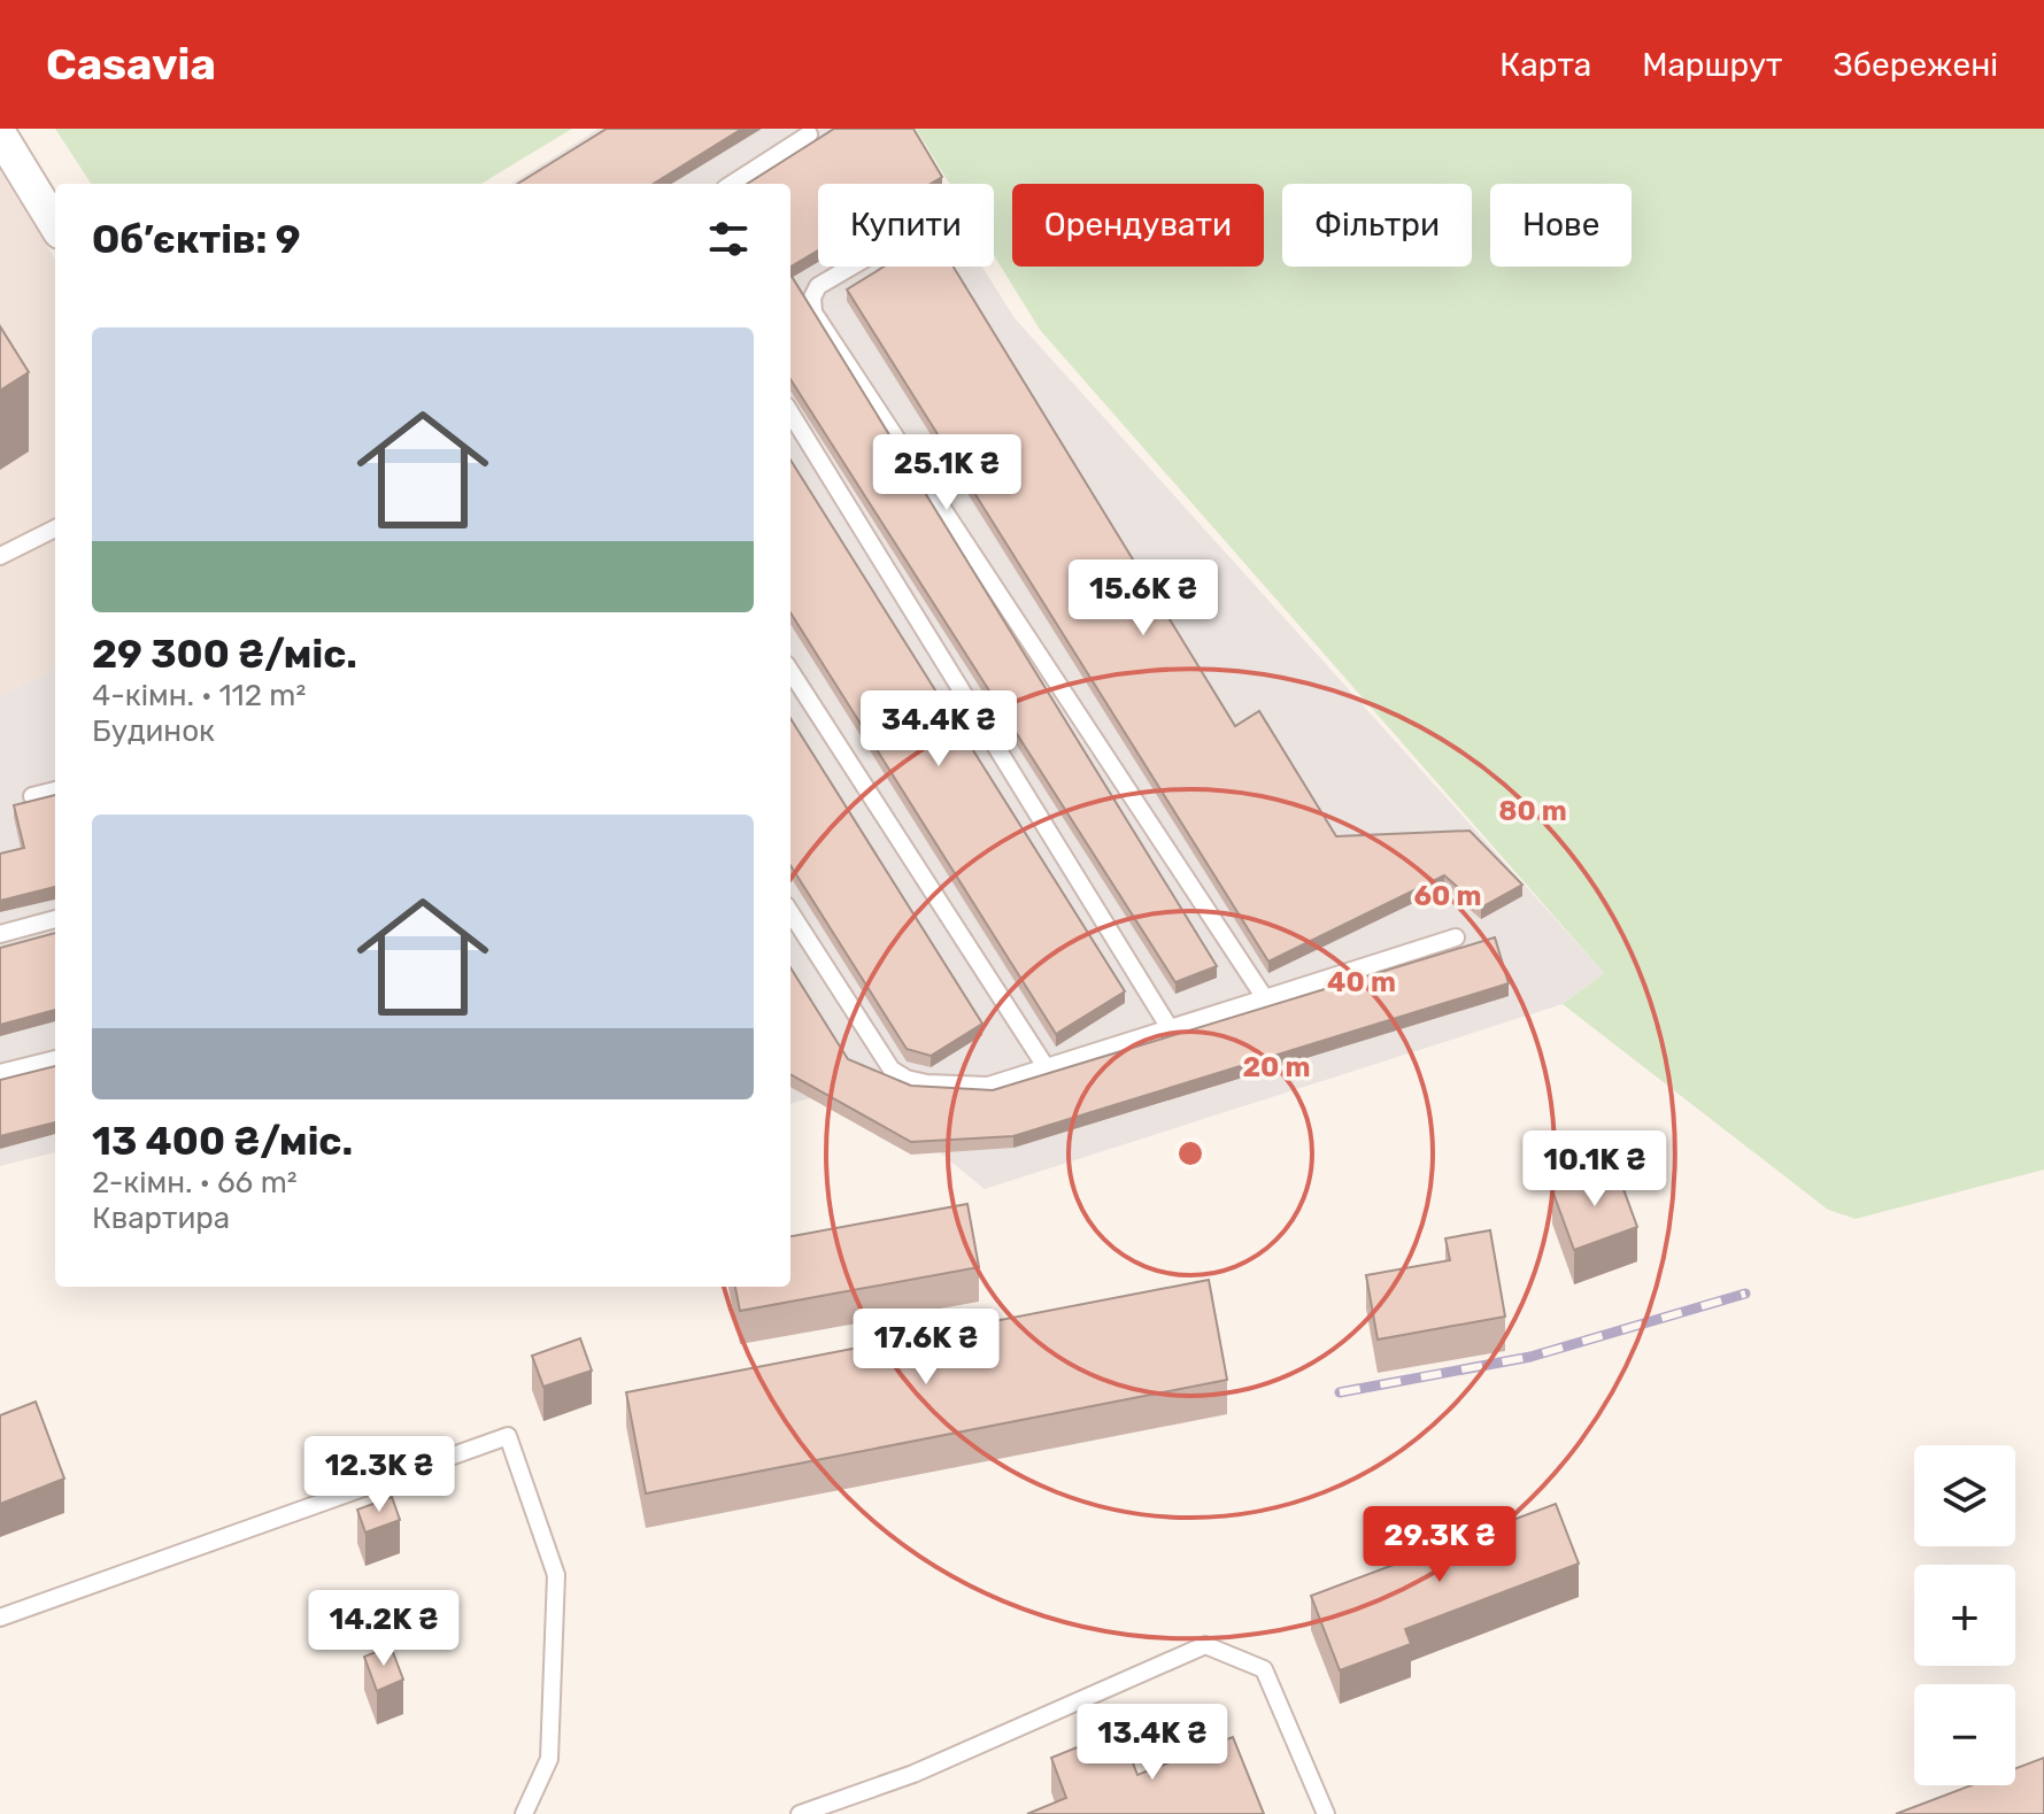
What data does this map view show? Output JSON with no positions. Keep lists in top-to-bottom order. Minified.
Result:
{"page":{"header":"Casavia","nav":["Карта","Маршрут","Збережені"],"chip":["Купити","Орендувати","Фільтри","Нове"],"heading":"Об’єктів: 9","list":[{"name":"29 300 ₴/міс.","note":"4-кімн. · 112 m² · Будинок"},{"name":"13 400 ₴/міс.","note":"2-кімн. · 66 m² · Квартира"}],"price":["25.1K ₴","15.6K ₴","34.4K ₴","10.1K ₴","17.6K ₴","12.3K ₴","29.3K ₴","14.2K ₴","13.4K ₴"],"map_buttons":["+","−"]},"rings":["80 m","60 m","40 m","20 m"]}
